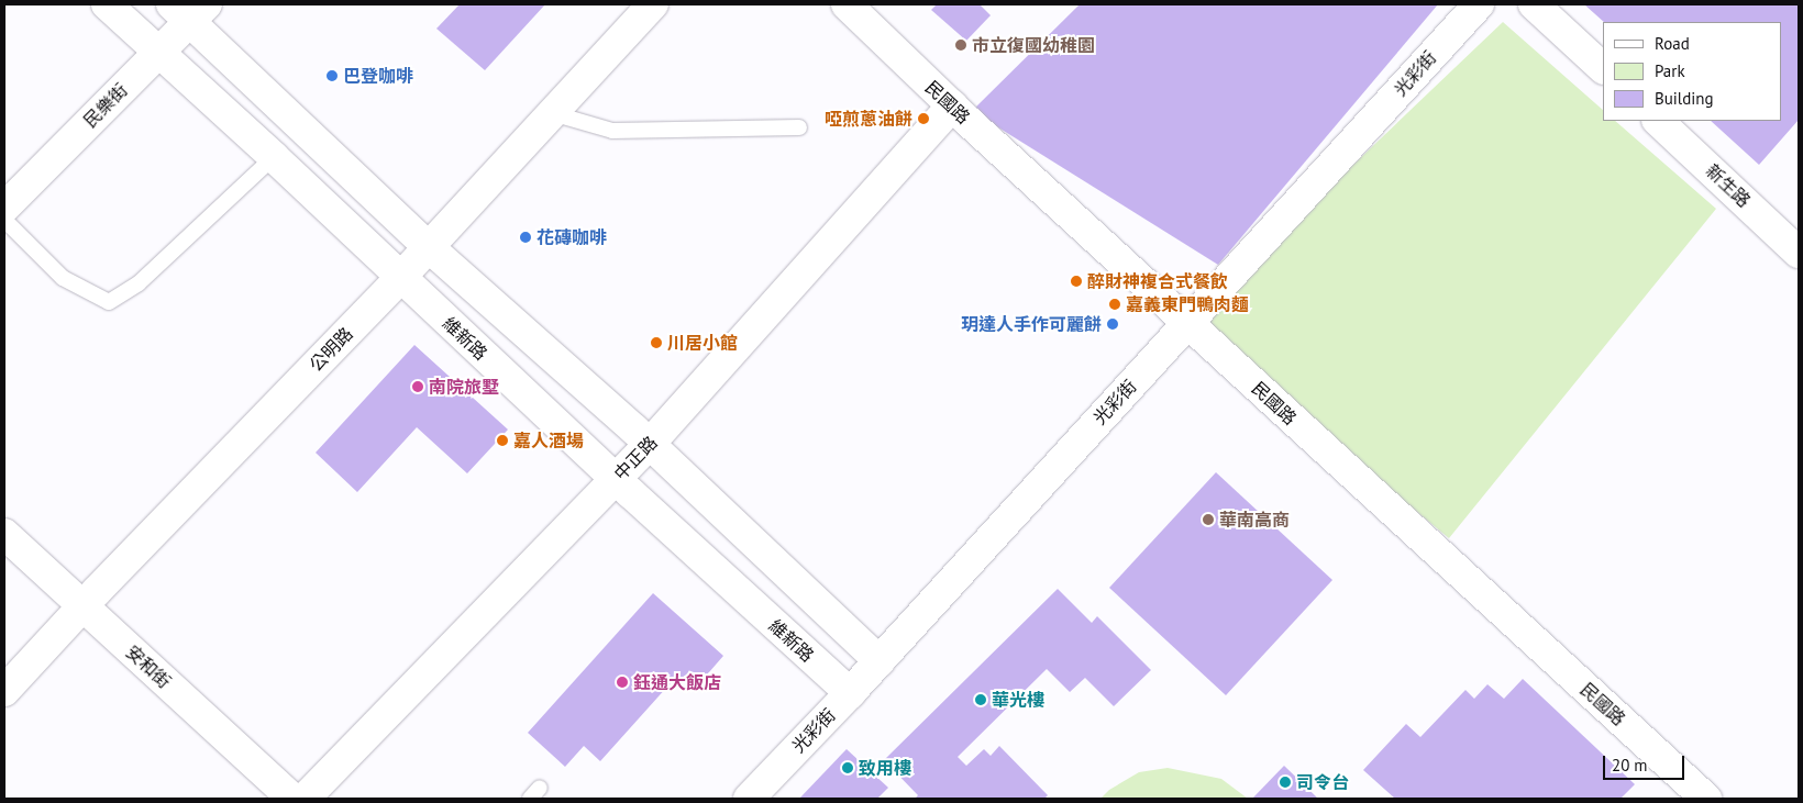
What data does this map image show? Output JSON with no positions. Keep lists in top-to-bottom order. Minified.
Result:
{"streets":{"street":["光彩街","民國路","民樂街","新生路","維新路","公明路","中正路","安和街"]},"crossings":[["光彩街","民國路"],["光彩街","維新路"],["民國路","中正路"],["民樂街","維新路"],["維新路","公明路"],["維新路","中正路"],["公明路","安和街"]],"places":["市立復國幼稚園","巴登咖啡","啞煎蔥油餅","花磚咖啡","醉財神複合式餐飲","嘉義東門鴨肉麵","玥達人手作可麗餅","川居小館","南院旅墅","嘉人酒場","華南高商","鈺通大飯店","華光樓","致用樓","司令台"],"legend":["Road","Park","Building"],"scale_bar":"20 m"}
